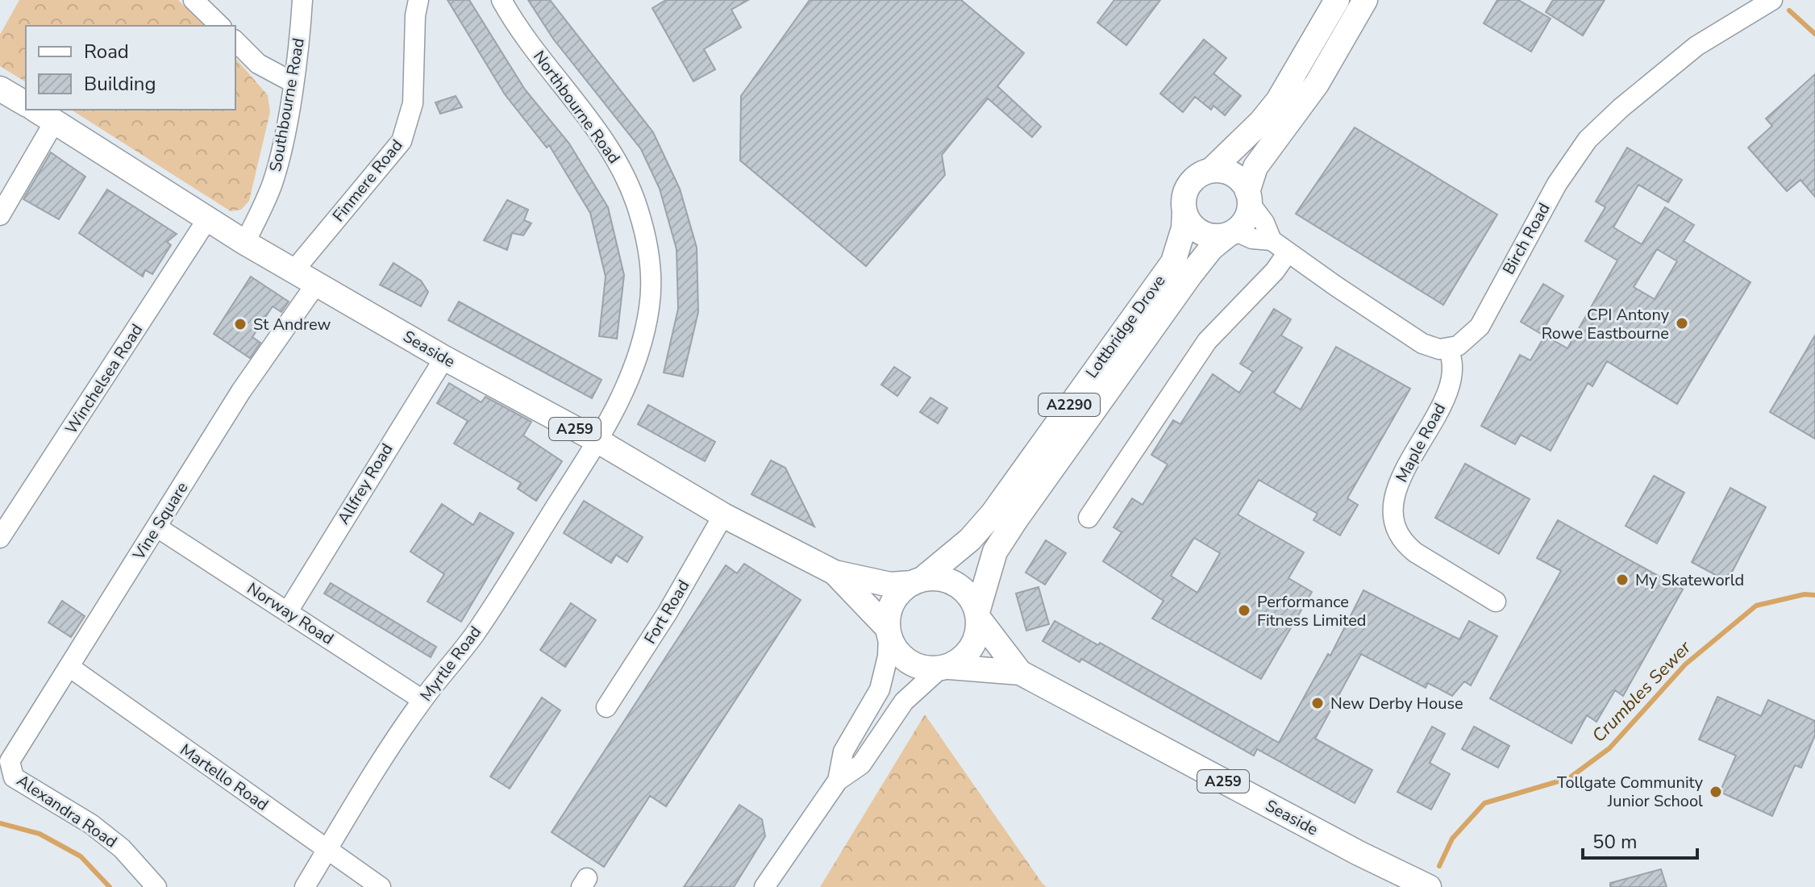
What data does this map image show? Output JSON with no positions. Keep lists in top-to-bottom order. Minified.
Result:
{"streets":{"main road":["Lottbridge Drove","Seaside","A2290","A259"],"street":["Southbourne Road","Northbourne Road","Finmere Road","Birch Road","Winchelsea Road","Maple Road","Allfrey Road","Vine Square","Fort Road","Norway Road","Myrtle Road","Martello Road","Alexandra Road"]},"crossings":[["Southbourne Road","Seaside"],["Northbourne Road","Seaside"],["Northbourne Road","Myrtle Road"],["Finmere Road","Seaside"],["Birch Road","Maple Road"],["Lottbridge Drove","Seaside"],["Seaside","Winchelsea Road"],["Seaside","Allfrey Road"],["Seaside","Vine Square"],["Seaside","Fort Road"],["Seaside","Myrtle Road"],["Allfrey Road","Norway Road"],["Vine Square","Norway Road"],["Vine Square","Martello Road"],["Vine Square","Alexandra Road"],["Norway Road","Myrtle Road"],["Myrtle Road","Martello Road"]],"water":["Crumbles Sewer"],"places":["CPI Antony Rowe Eastbourne","St Andrew","My Skateworld","Performance Fitness Limited","New Derby House","Tollgate Community Junior School"],"legend":["Road","Building"],"scale_bar":"50 m"}
